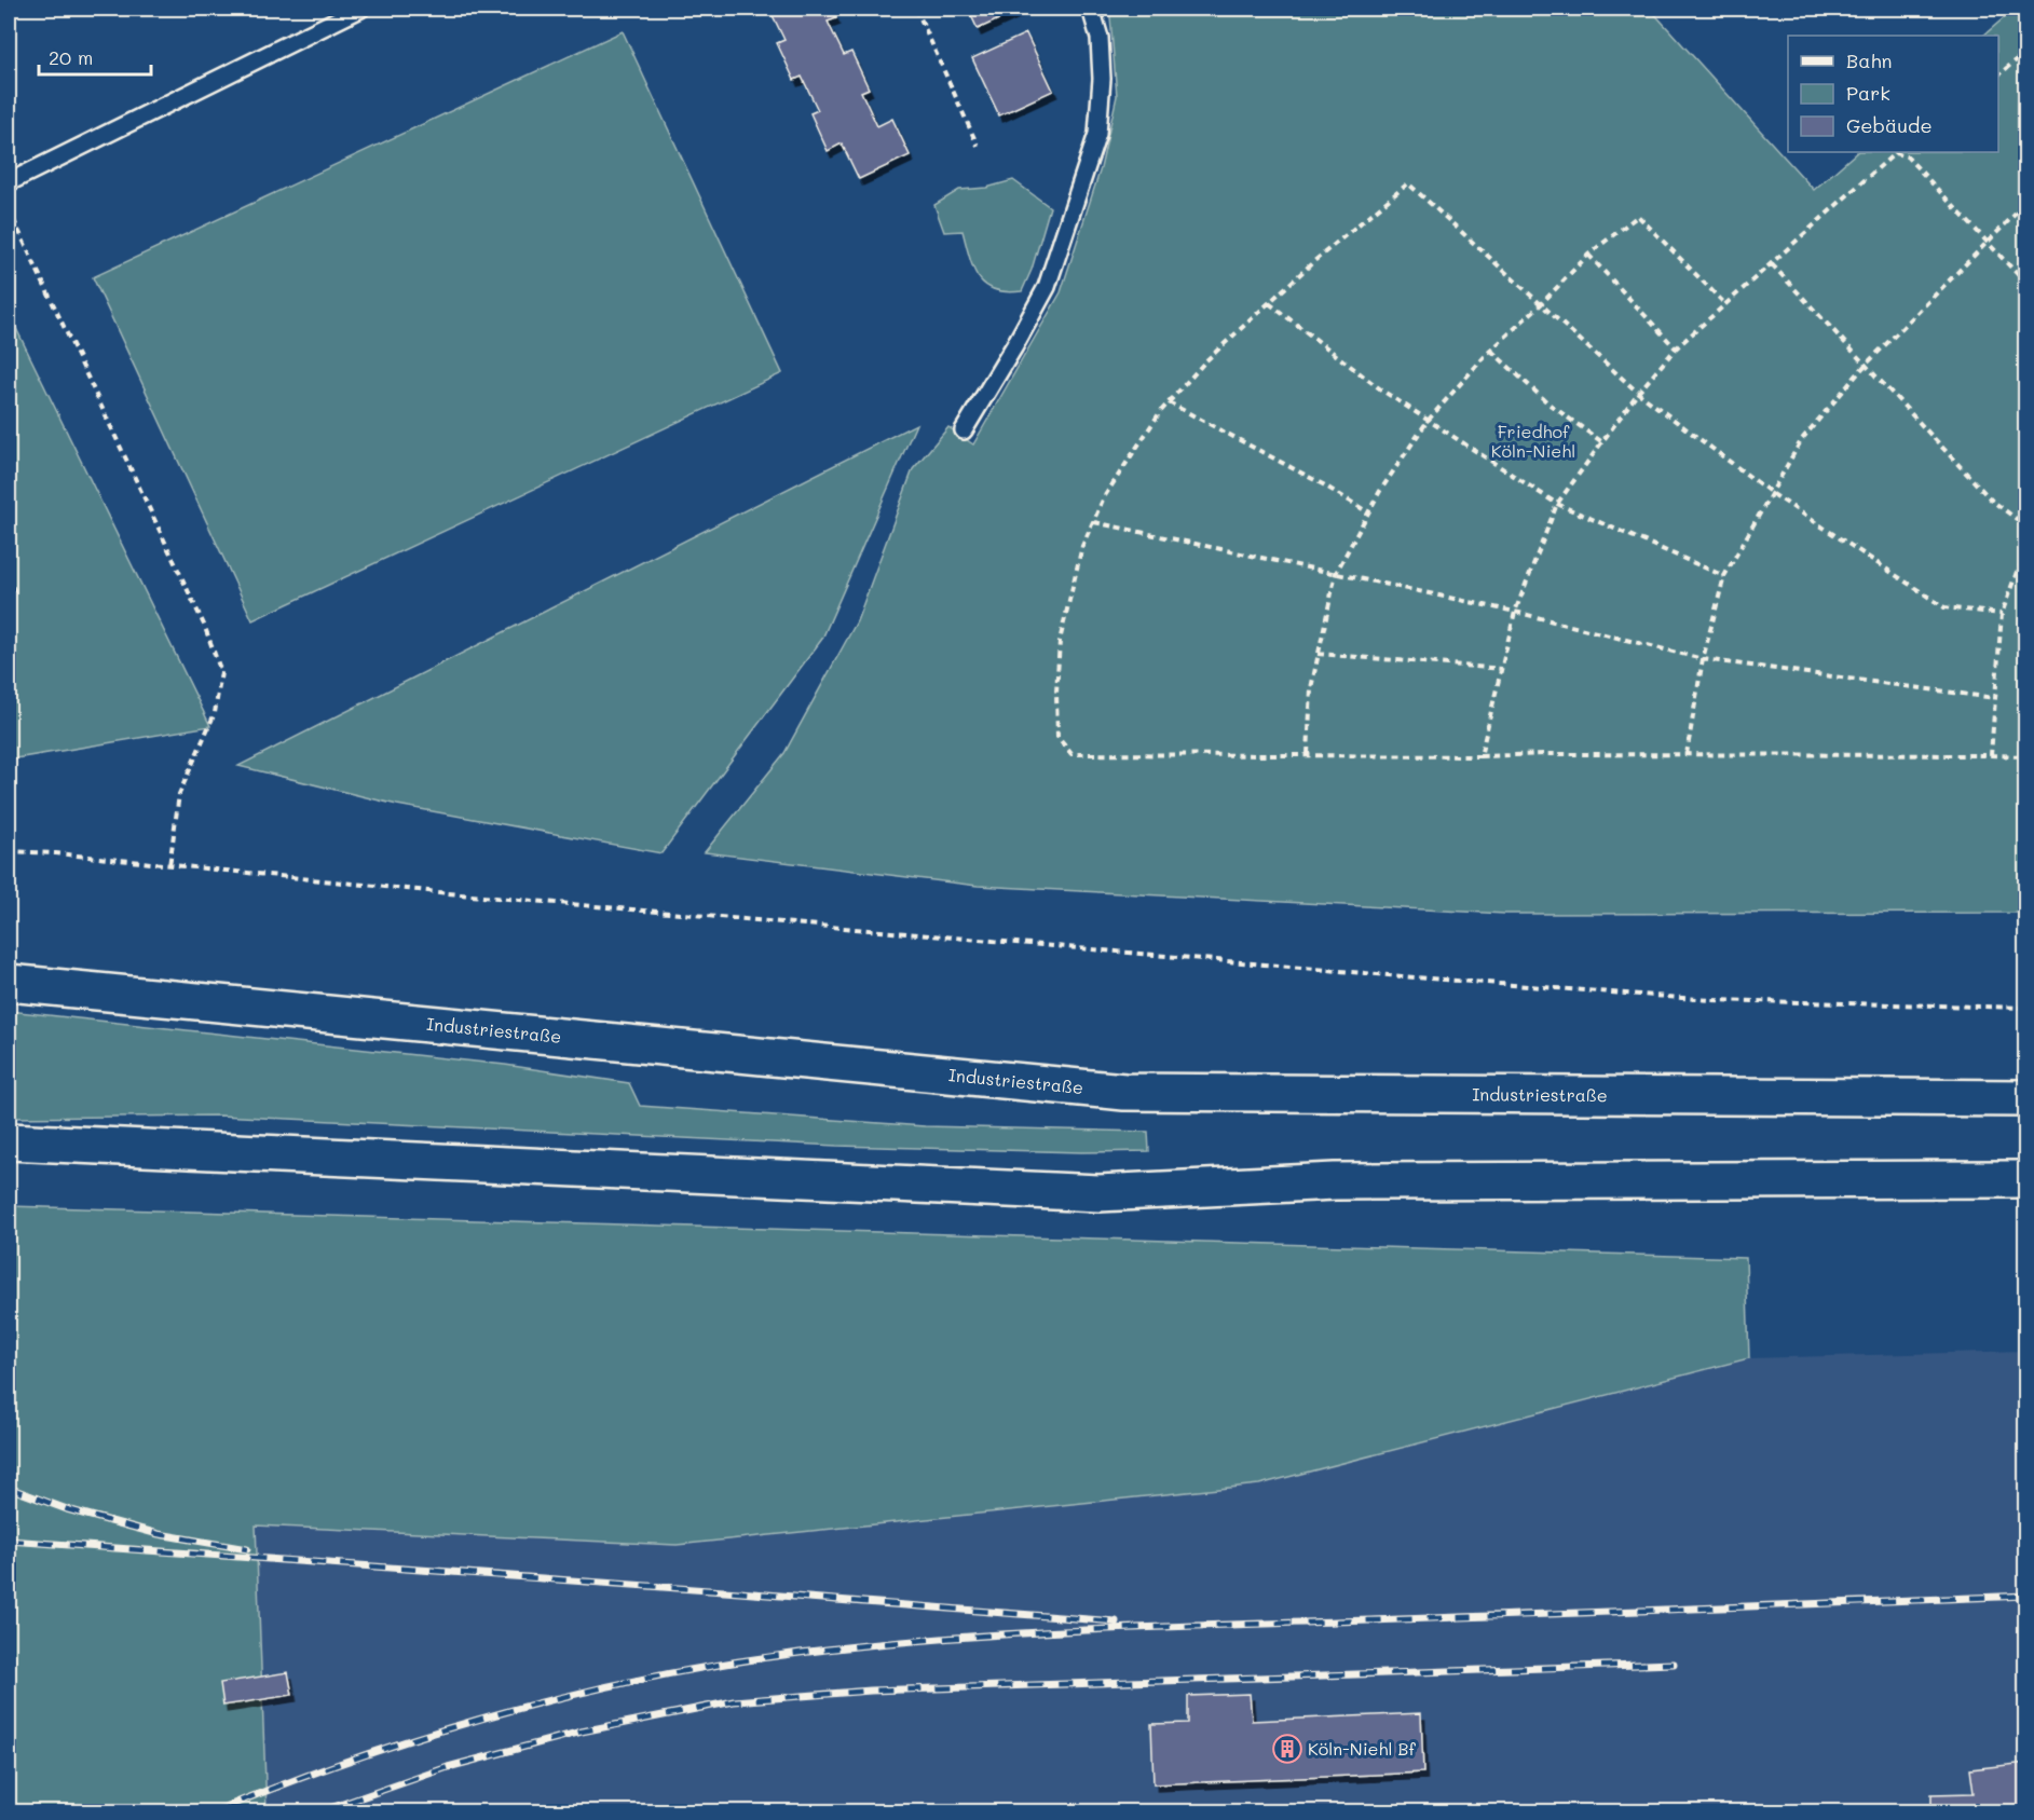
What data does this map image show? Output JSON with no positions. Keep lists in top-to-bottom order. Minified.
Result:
{"streets":{"highway":["Industriestraße"]},"parks":["Friedhof Köln-Niehl"],"places":{"building":["Köln-Niehl Bf"]},"legend":["Bahn","Park","Gebäude"],"scale_bar":"20 m"}
